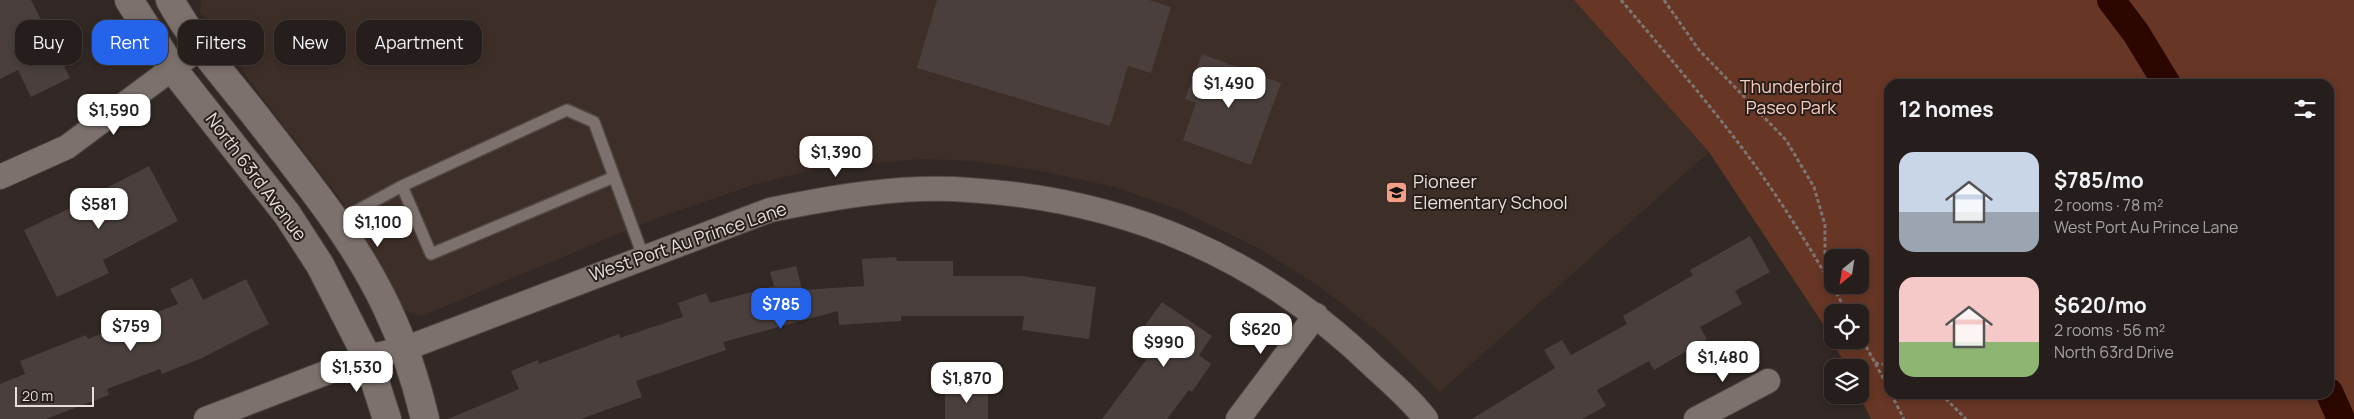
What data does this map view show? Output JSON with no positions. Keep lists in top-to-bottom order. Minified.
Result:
{"streets":{"street":["North 63rd Avenue","West Port Au Prince Lane"]},"crossings":[["North 63rd Avenue","West Port Au Prince Lane"]],"parks":["Thunderbird Paseo Park"],"places":{"school or university":["Pioneer Elementary School"]},"scale_bar":"20 m","north":"bottom left","page":{"chip":["Buy","Rent","Filters","New","Apartment"],"price":["$1,490","$1,590","$1,390","$581","$1,100","$785","$759","$620","$990","$1,480","$1,530","$1,870"],"heading":"12 homes","list":[{"name":"$785/mo","note":"2 rooms · 78 m² · West Port Au Prince Lane"},{"name":"$620/mo","note":"2 rooms · 56 m² · North 63rd Drive"}],"scale":"20 m"}}
